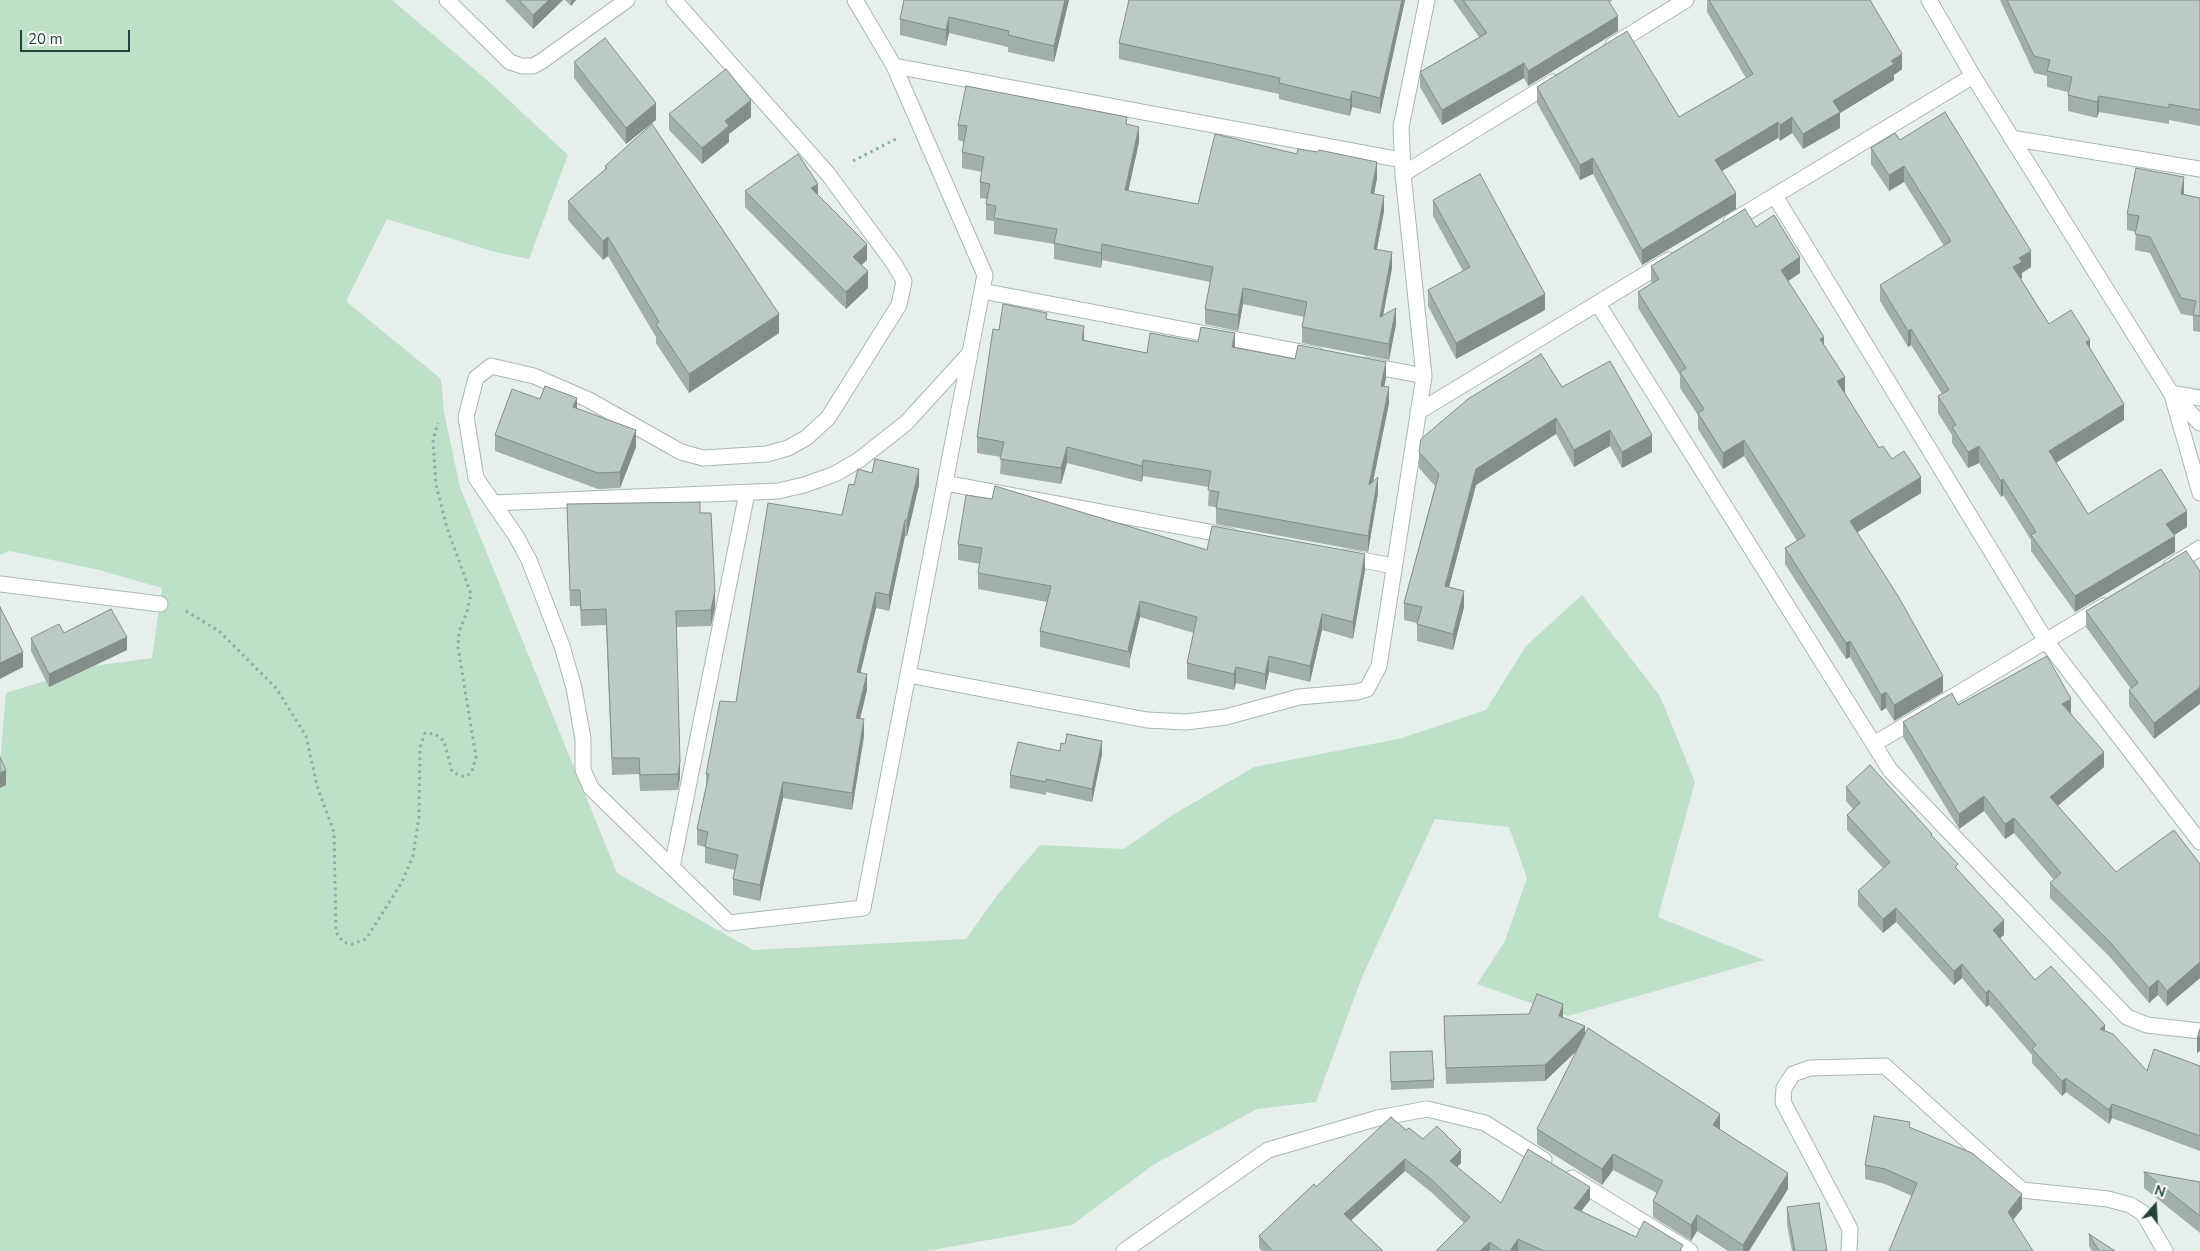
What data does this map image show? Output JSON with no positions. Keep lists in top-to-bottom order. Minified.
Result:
{"scale_bar":"20 m","north":"top"}
